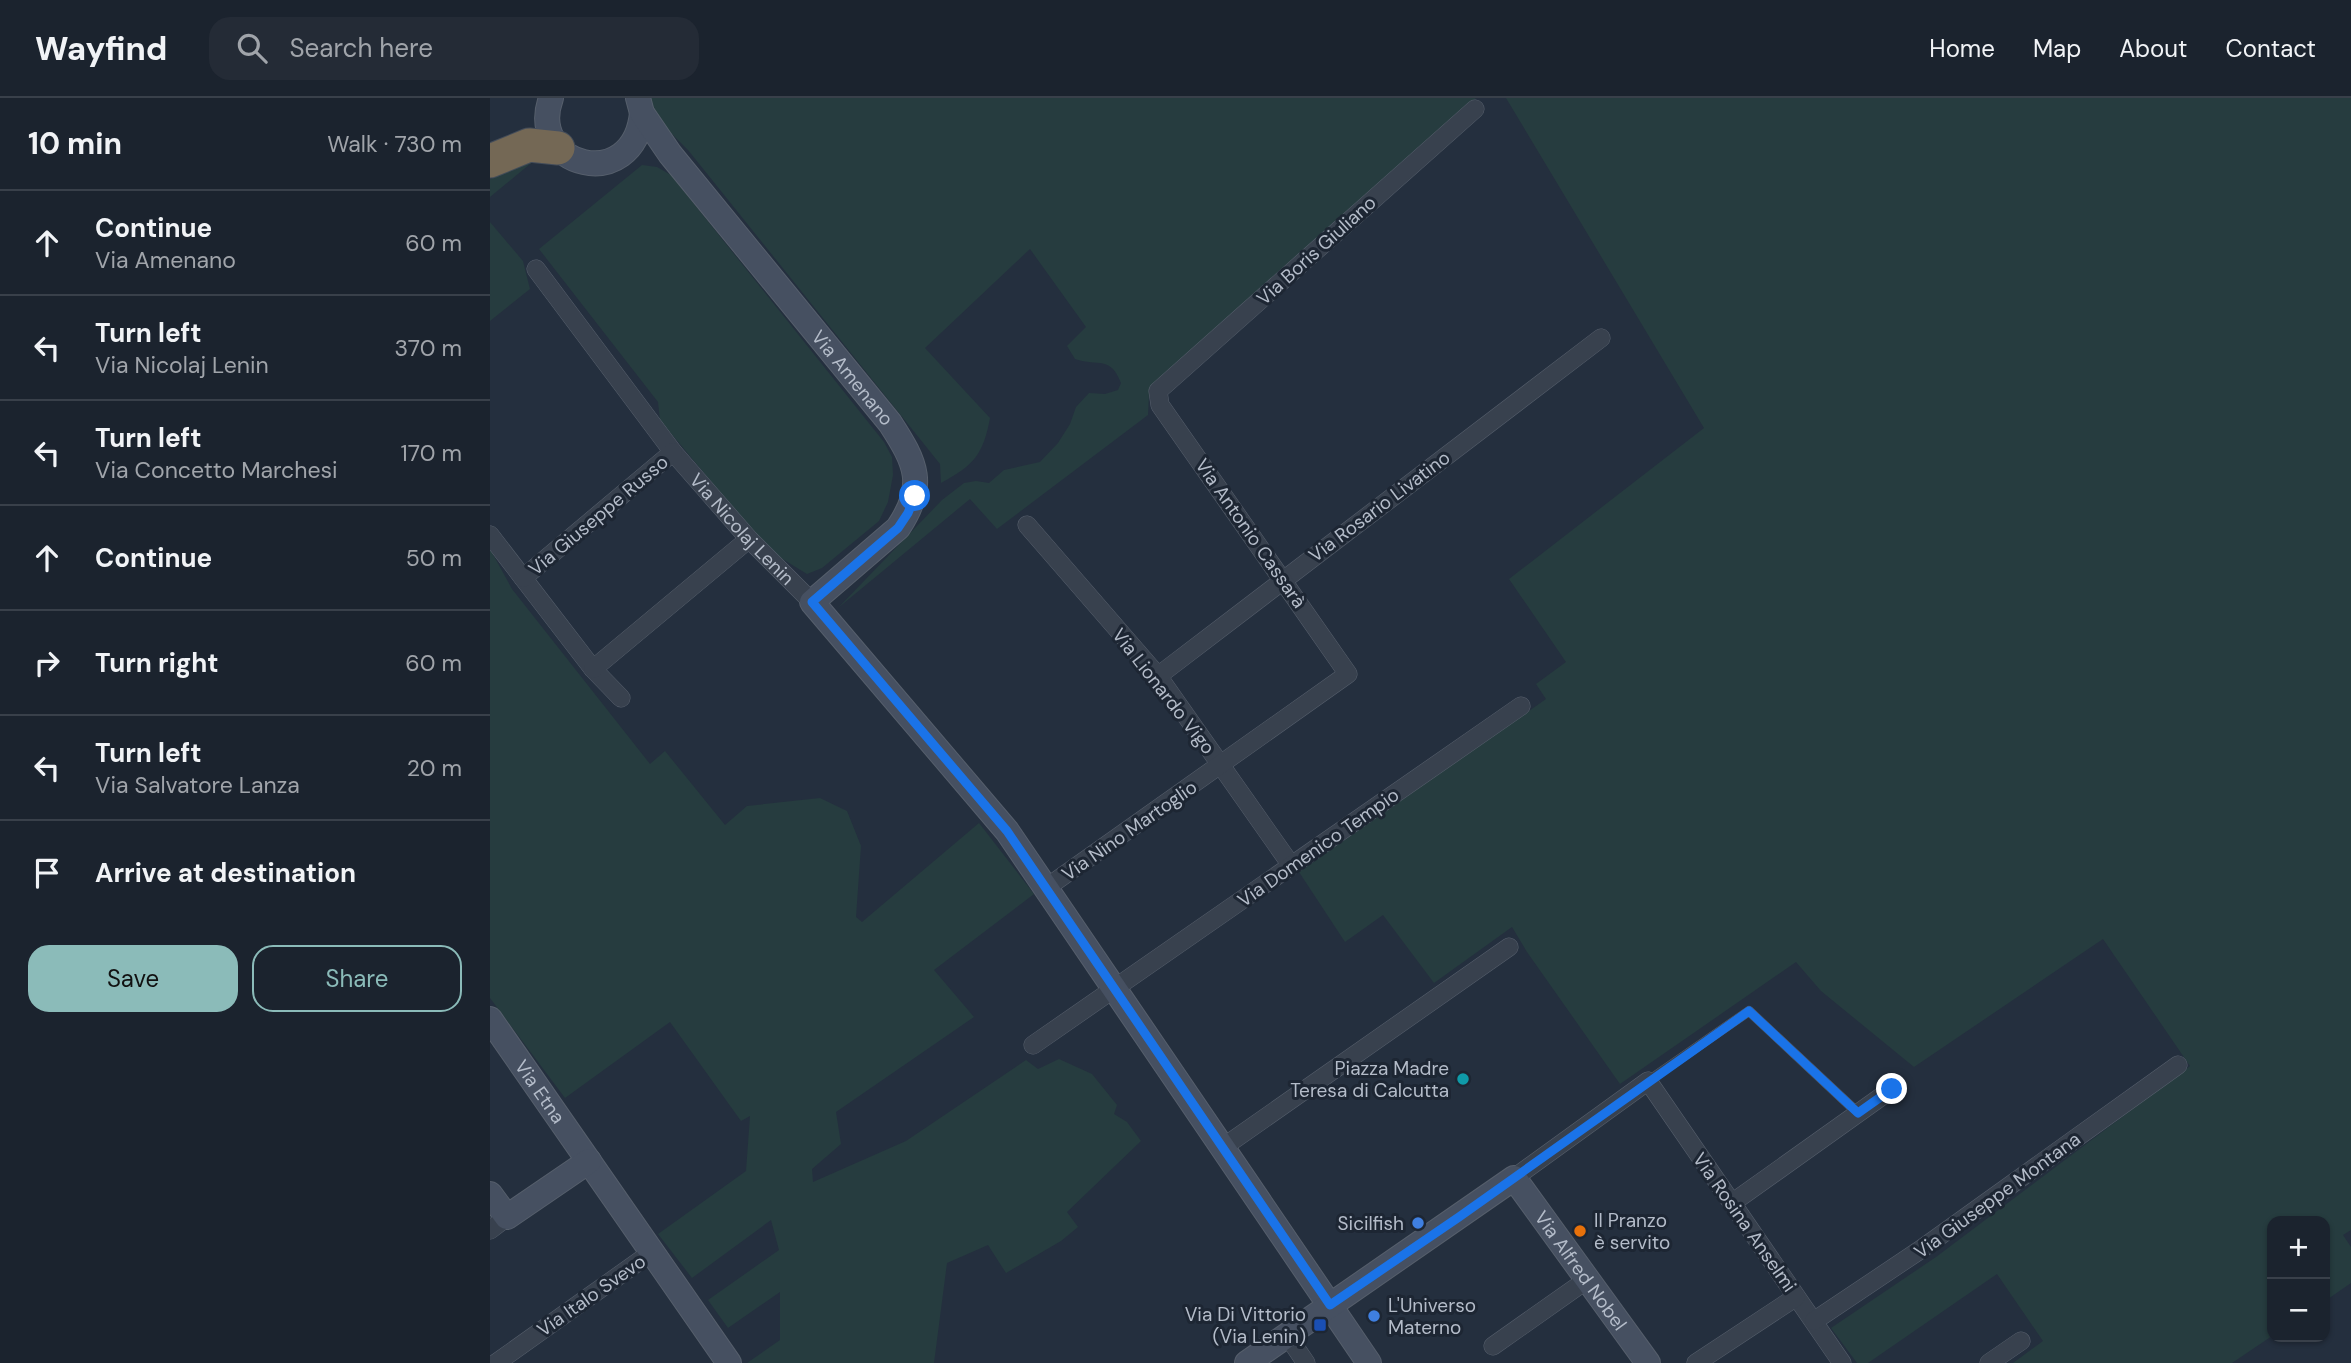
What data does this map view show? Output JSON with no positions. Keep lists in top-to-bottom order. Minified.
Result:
{"streets":{"main road":["Via Amenano","Via Nicolaj Lenin","Via Etna","Via Alfred Nobel"],"street":["Via Boris Giuliano","Via Rosario Livatino","Via Giuseppe Russo","Via Antonio Cassarà","Via Lionardo Vigo","Via Nino Martoglio","Via Domenico Tempio","Via Giuseppe Montana","Via Rosina Anselmi","Via Italo Svevo"]},"crossings":[["Via Boris Giuliano","Via Antonio Cassarà"],["Via Amenano","Via Nicolaj Lenin"],["Via Rosario Livatino","Via Antonio Cassarà"],["Via Rosario Livatino","Via Lionardo Vigo"],["Via Giuseppe Russo","Via Nicolaj Lenin"],["Via Nicolaj Lenin","Via Nino Martoglio"],["Via Nicolaj Lenin","Via Domenico Tempio"],["Via Antonio Cassarà","Via Nino Martoglio"],["Via Lionardo Vigo","Via Nino Martoglio"],["Via Lionardo Vigo","Via Domenico Tempio"],["Via Etna","Via Italo Svevo"],["Via Giuseppe Montana","Via Rosina Anselmi"]],"places":{"other":["Piazza Madre Teresa di Calcutta","Sicilfish","Il Pranzo è servito","L'Universo Materno"],"transit":["Via Di Vittorio (Via Lenin)"]},"page":{"header":"Wayfind","search":"Search here","nav":["Home","Map","About","Contact"],"heading":["10 min","Walk · 730 m"],"list":[["Continue","Via Amenano","60 m"],["Turn left","Via Nicolaj Lenin","370 m"],["Turn left","Via Concetto Marchesi","170 m"],["Continue","50 m"],["Turn right","60 m"],["Turn left","Via Salvatore Lanza","20 m"],"Arrive at destination"],"buttons":["Save","Share"],"map_buttons":["+","−"]}}
